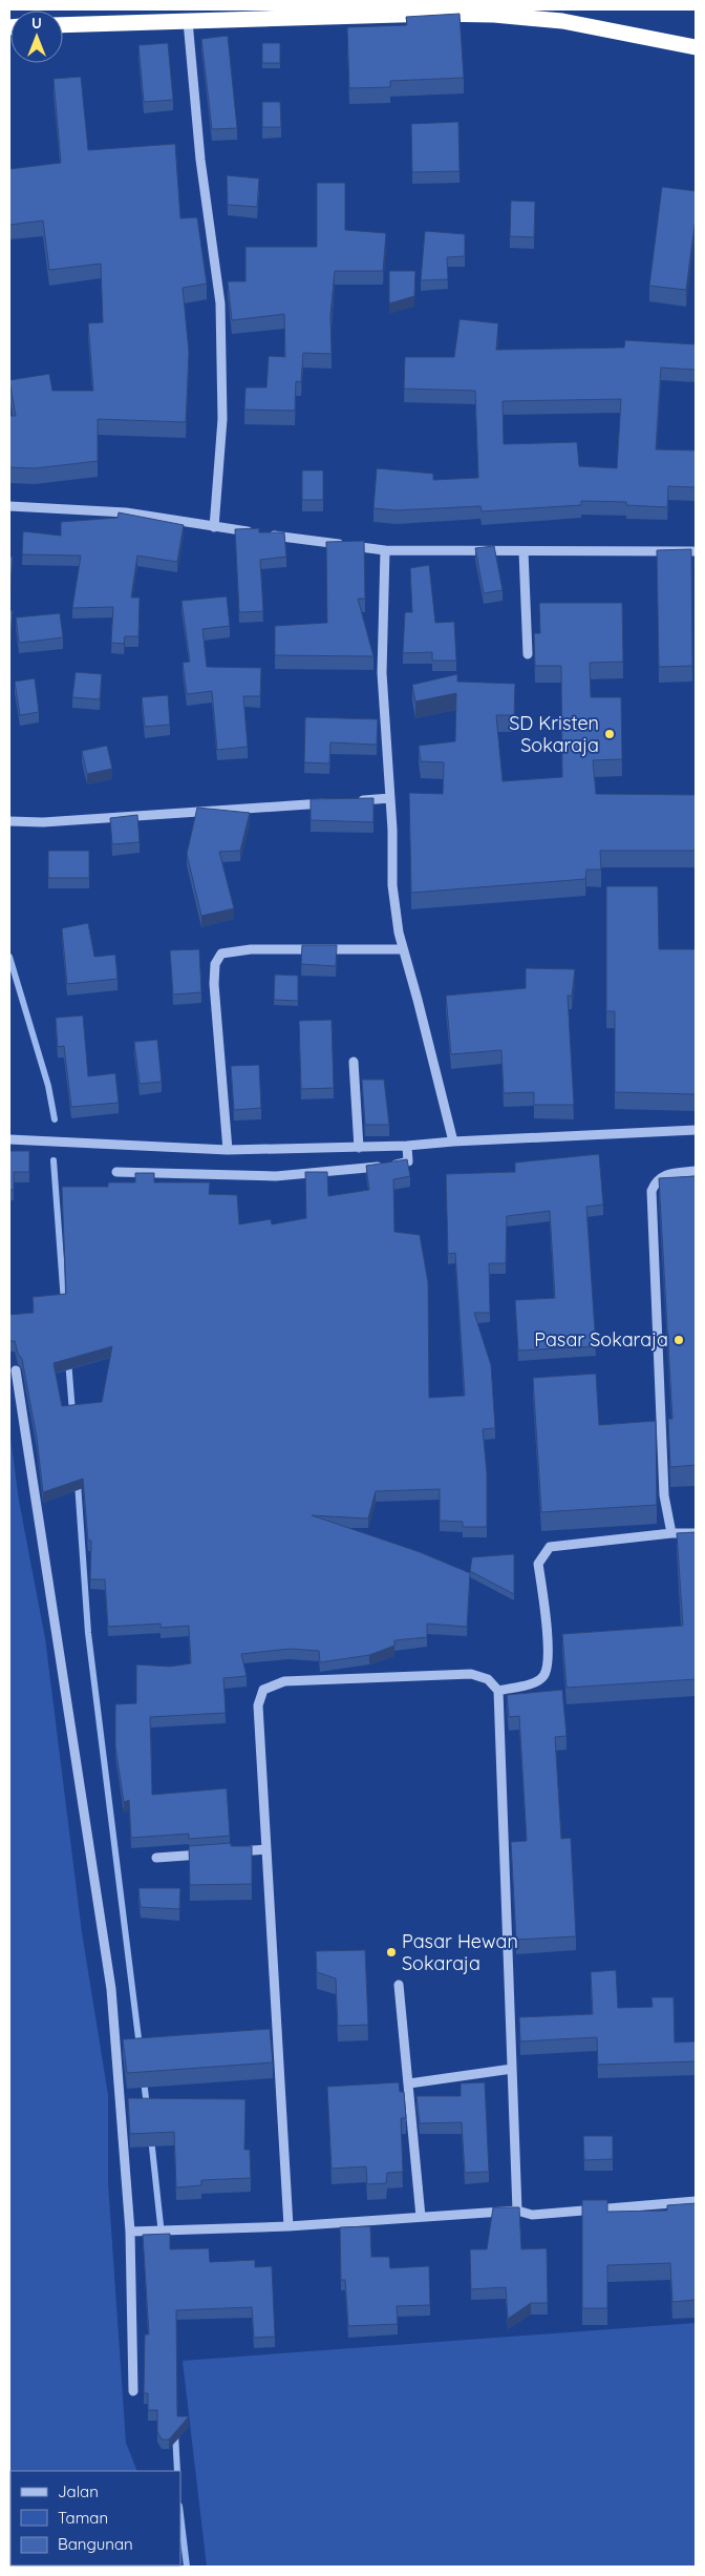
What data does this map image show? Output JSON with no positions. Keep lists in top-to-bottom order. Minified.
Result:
{"places":["SD Kristen Sokaraja","Pasar Sokaraja","Pasar Hewan Sokaraja"],"legend":["Jalan","Taman","Bangunan"],"north":"top"}
